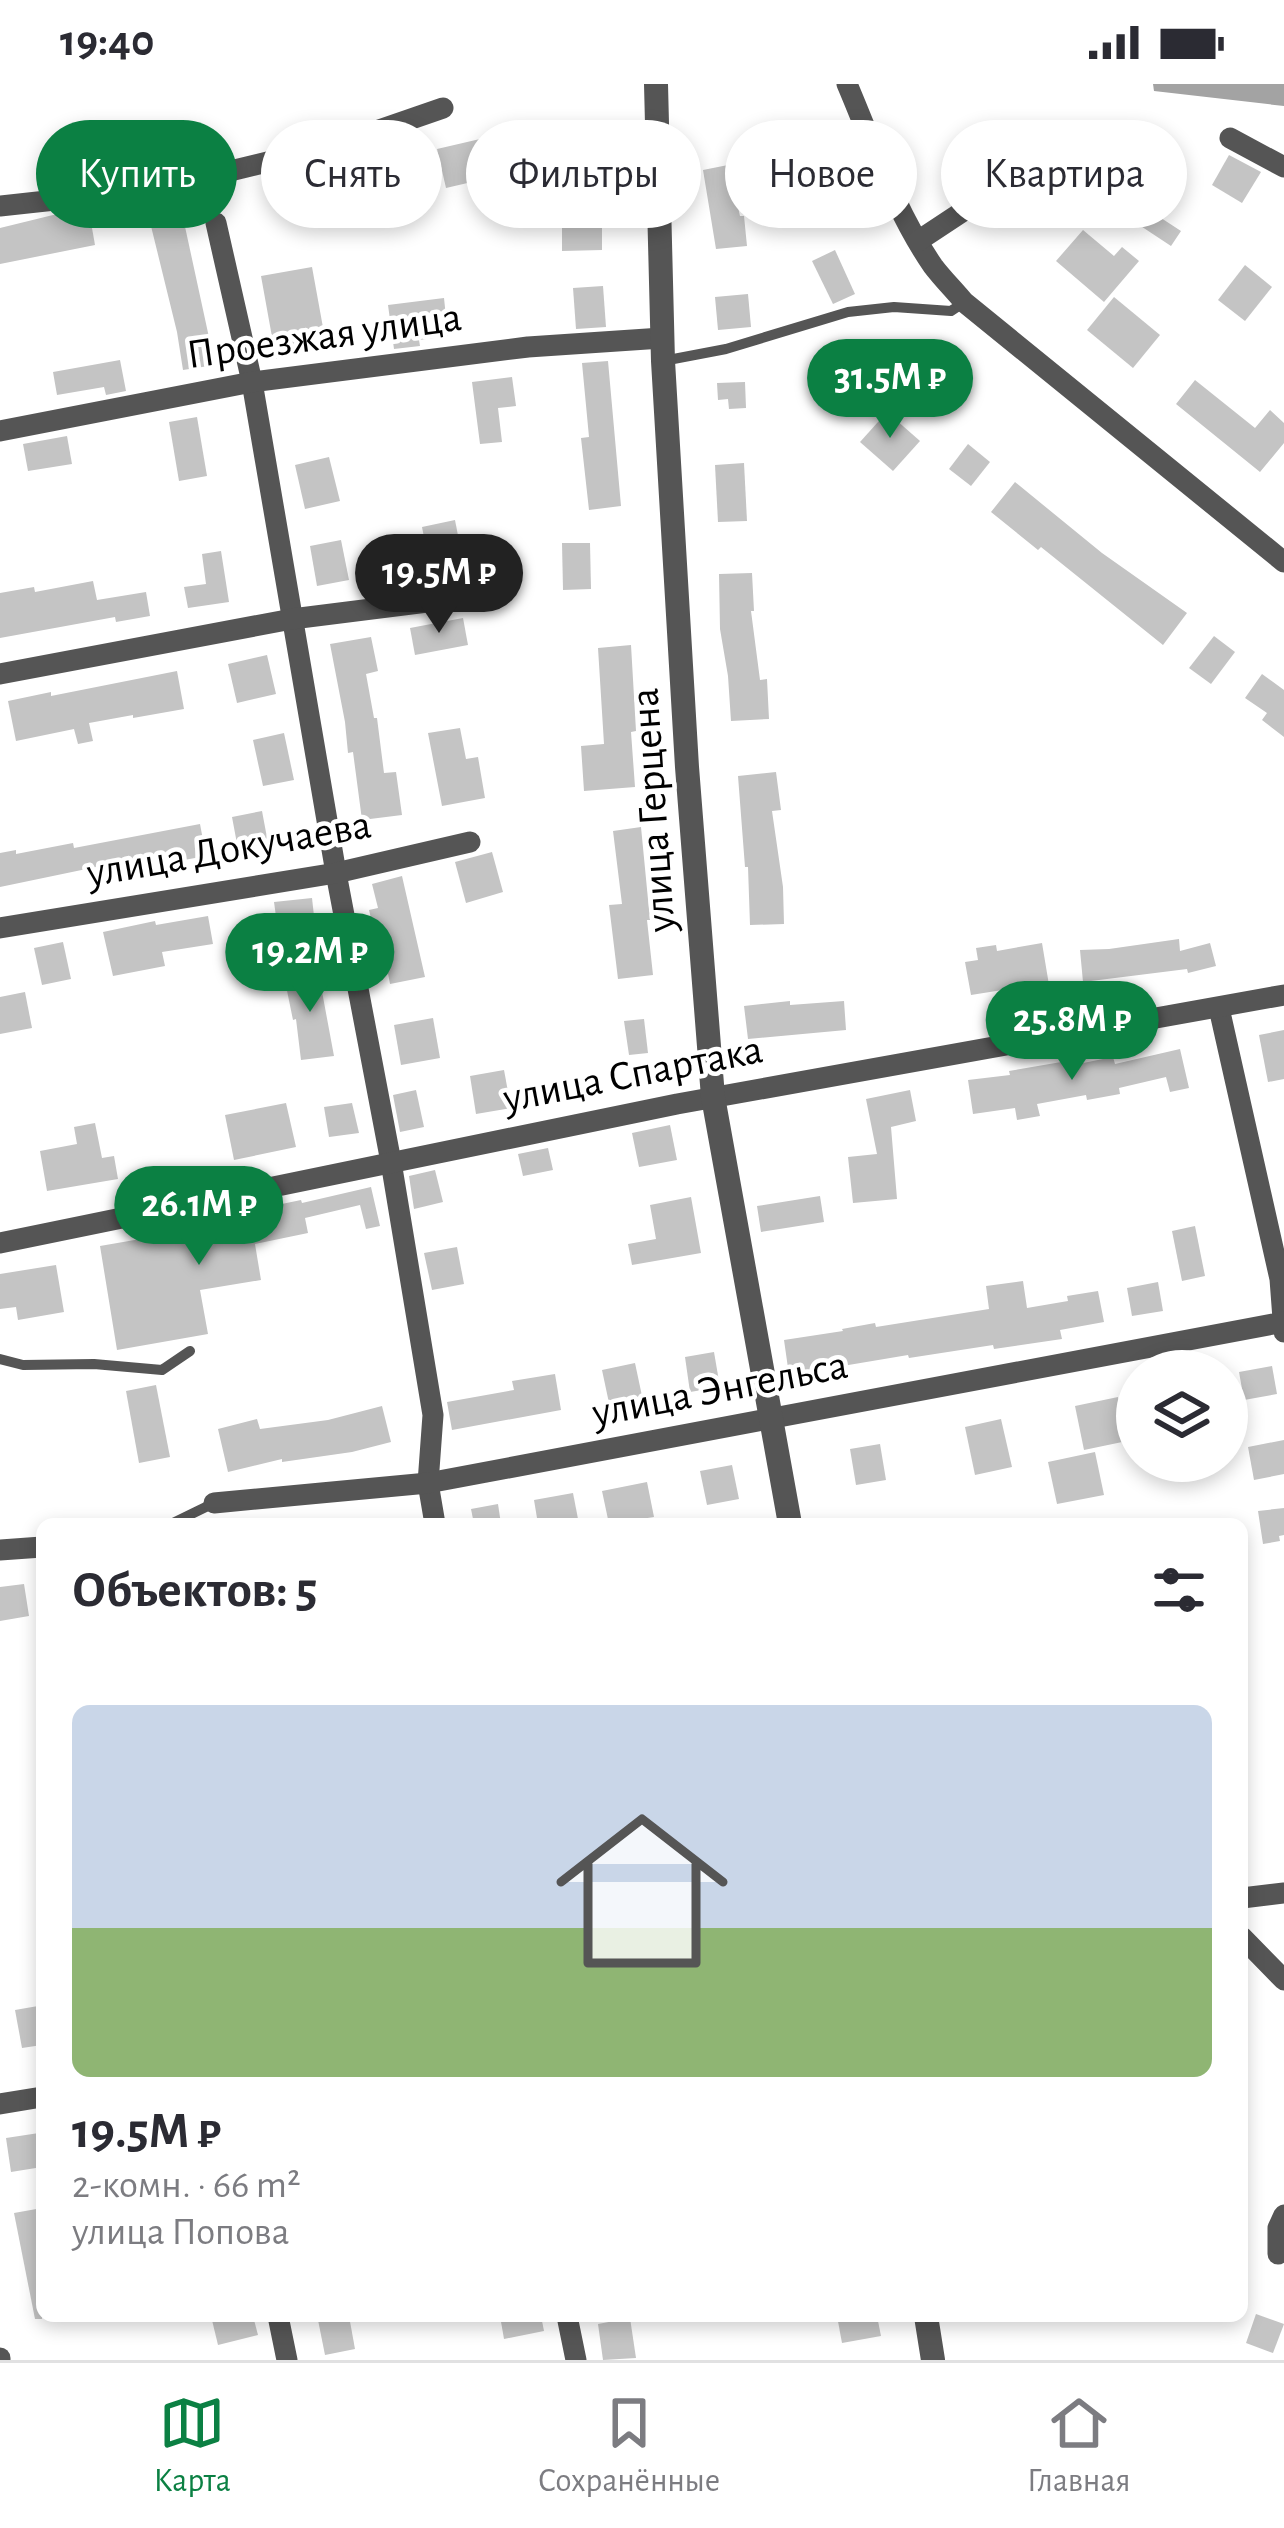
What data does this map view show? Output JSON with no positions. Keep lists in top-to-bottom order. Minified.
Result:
{"streets":{"street":["Проезжая улица","улица Герцена","улица Докучаева","улица Спартака","улица Энгельса"]},"crossings":[["Проезжая улица","улица Герцена"],["улица Герцена","улица Спартака"],["улица Герцена","улица Энгельса"]],"page":{"status":"19:40","chip":["Купить","Снять","Фильтры","Новое","Квартира"],"price":["31.5M ₽","19.5M ₽","19.2M ₽","25.8M ₽","26.1M ₽"],"heading":"Объектов: 5","list":[{"name":"19.5M ₽","note":"2-комн. · 66 m² · улица Попова"}],"tabs":["Карта","Сохранённые","Главная"]}}
